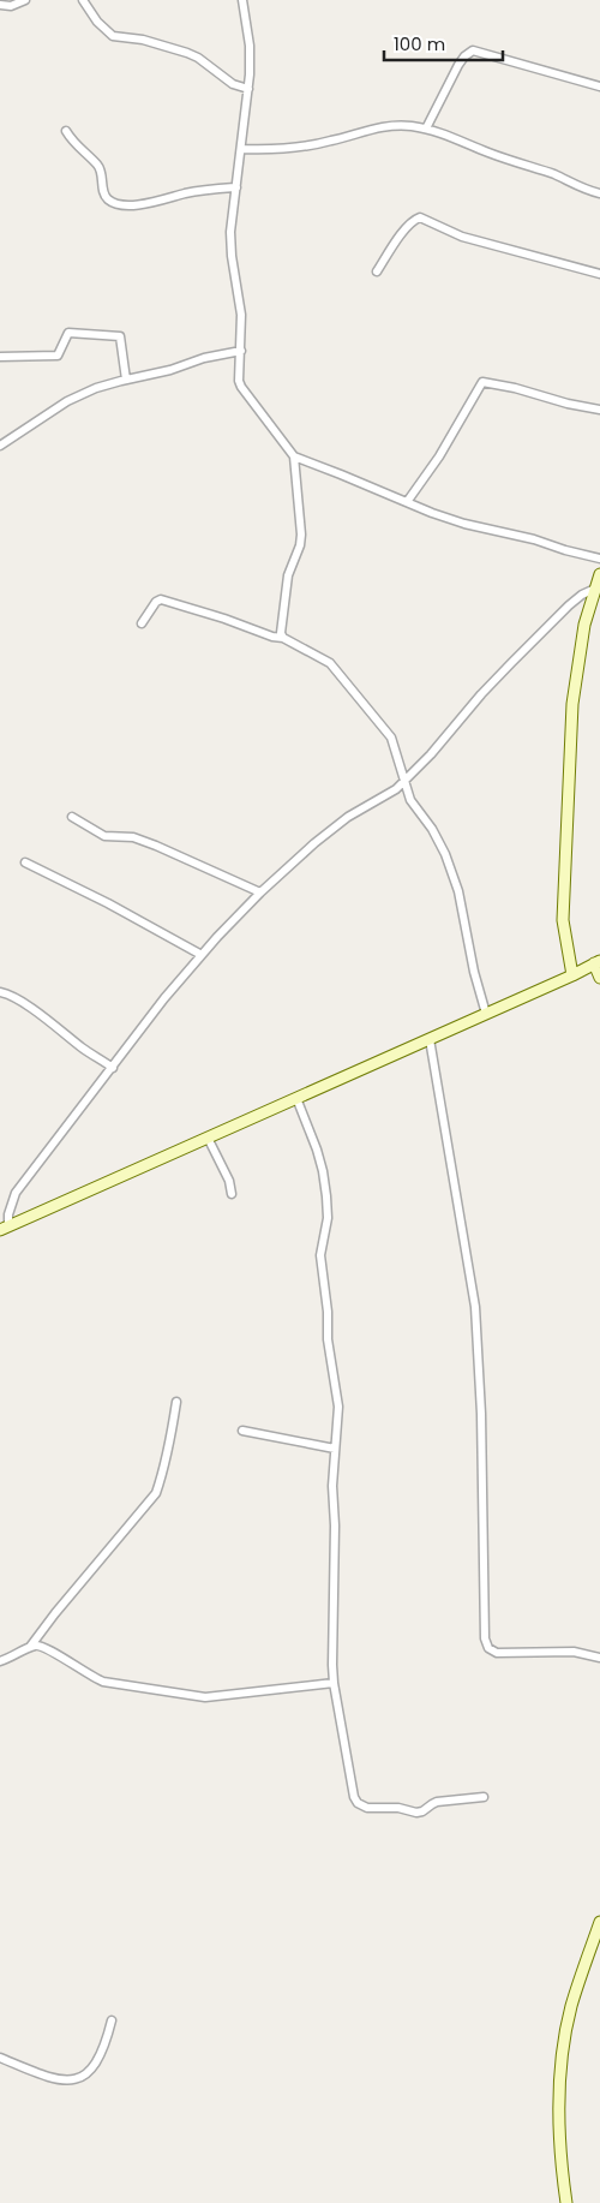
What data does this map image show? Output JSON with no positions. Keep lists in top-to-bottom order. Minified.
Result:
{"scale_bar":"100 m"}
